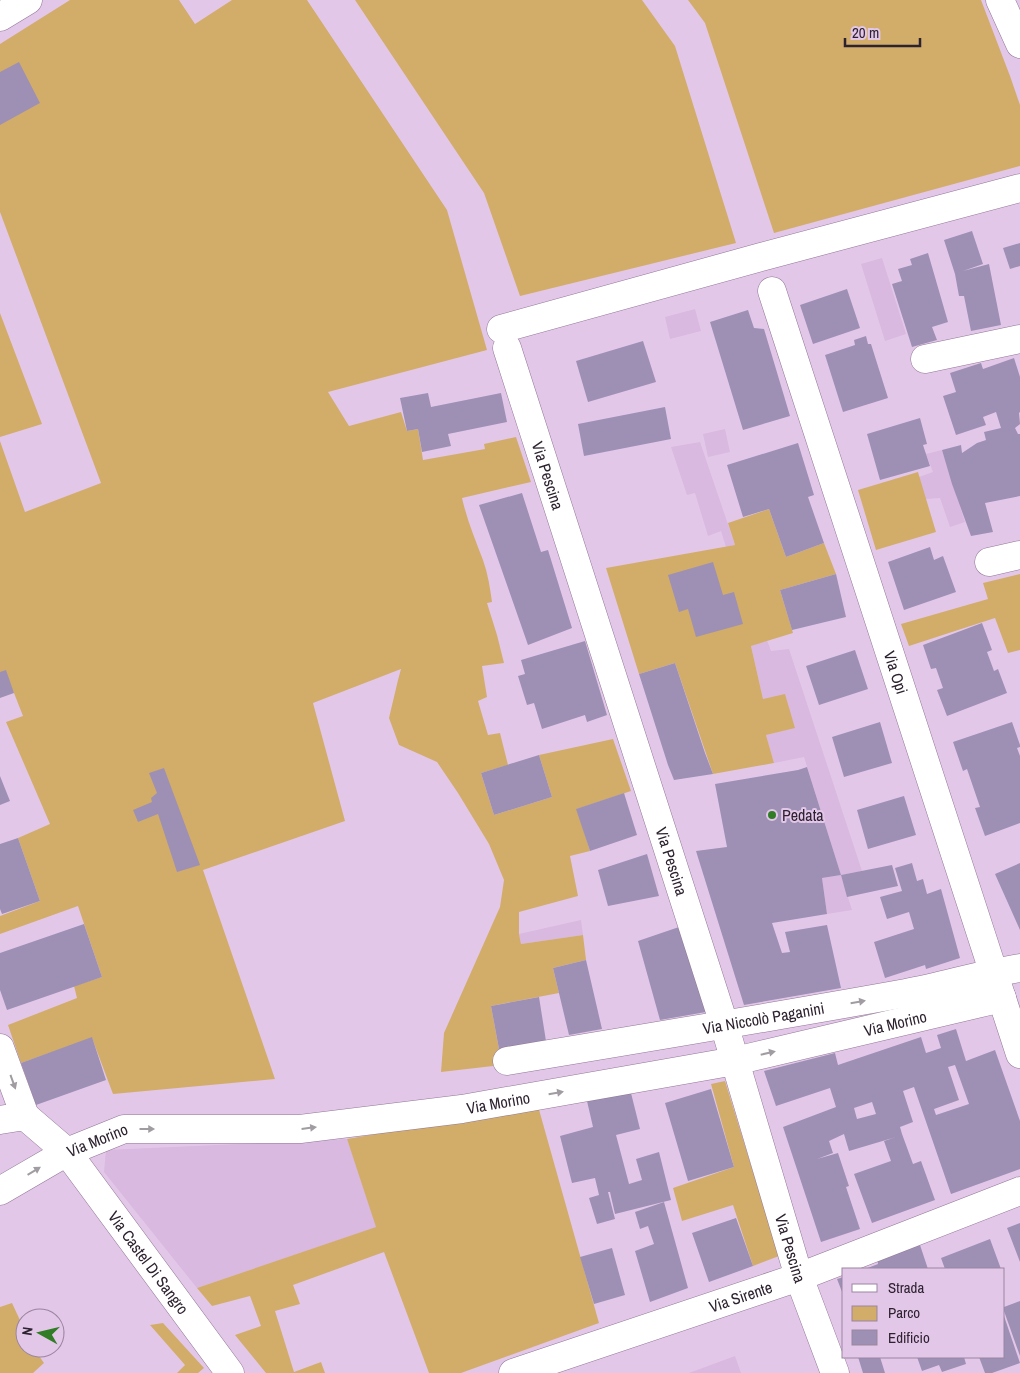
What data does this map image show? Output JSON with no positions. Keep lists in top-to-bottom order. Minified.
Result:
{"streets":{"street":["Via Pescina","Via Opi","Via Niccolò Paganini","Via Morino","Via Castel Di Sangro","Via Sirente"]},"crossings":[["Via Pescina","Via Niccolò Paganini"],["Via Pescina","Via Morino"],["Via Pescina","Via Sirente"],["Via Opi","Via Niccolò Paganini"],["Via Opi","Via Morino"],["Via Morino","Via Castel Di Sangro"]],"one_way":["Via Niccolò Paganini","Via Morino"],"places":["Pedata"],"legend":["Strada","Parco","Edificio"],"scale_bar":"20 m","north":"left"}
